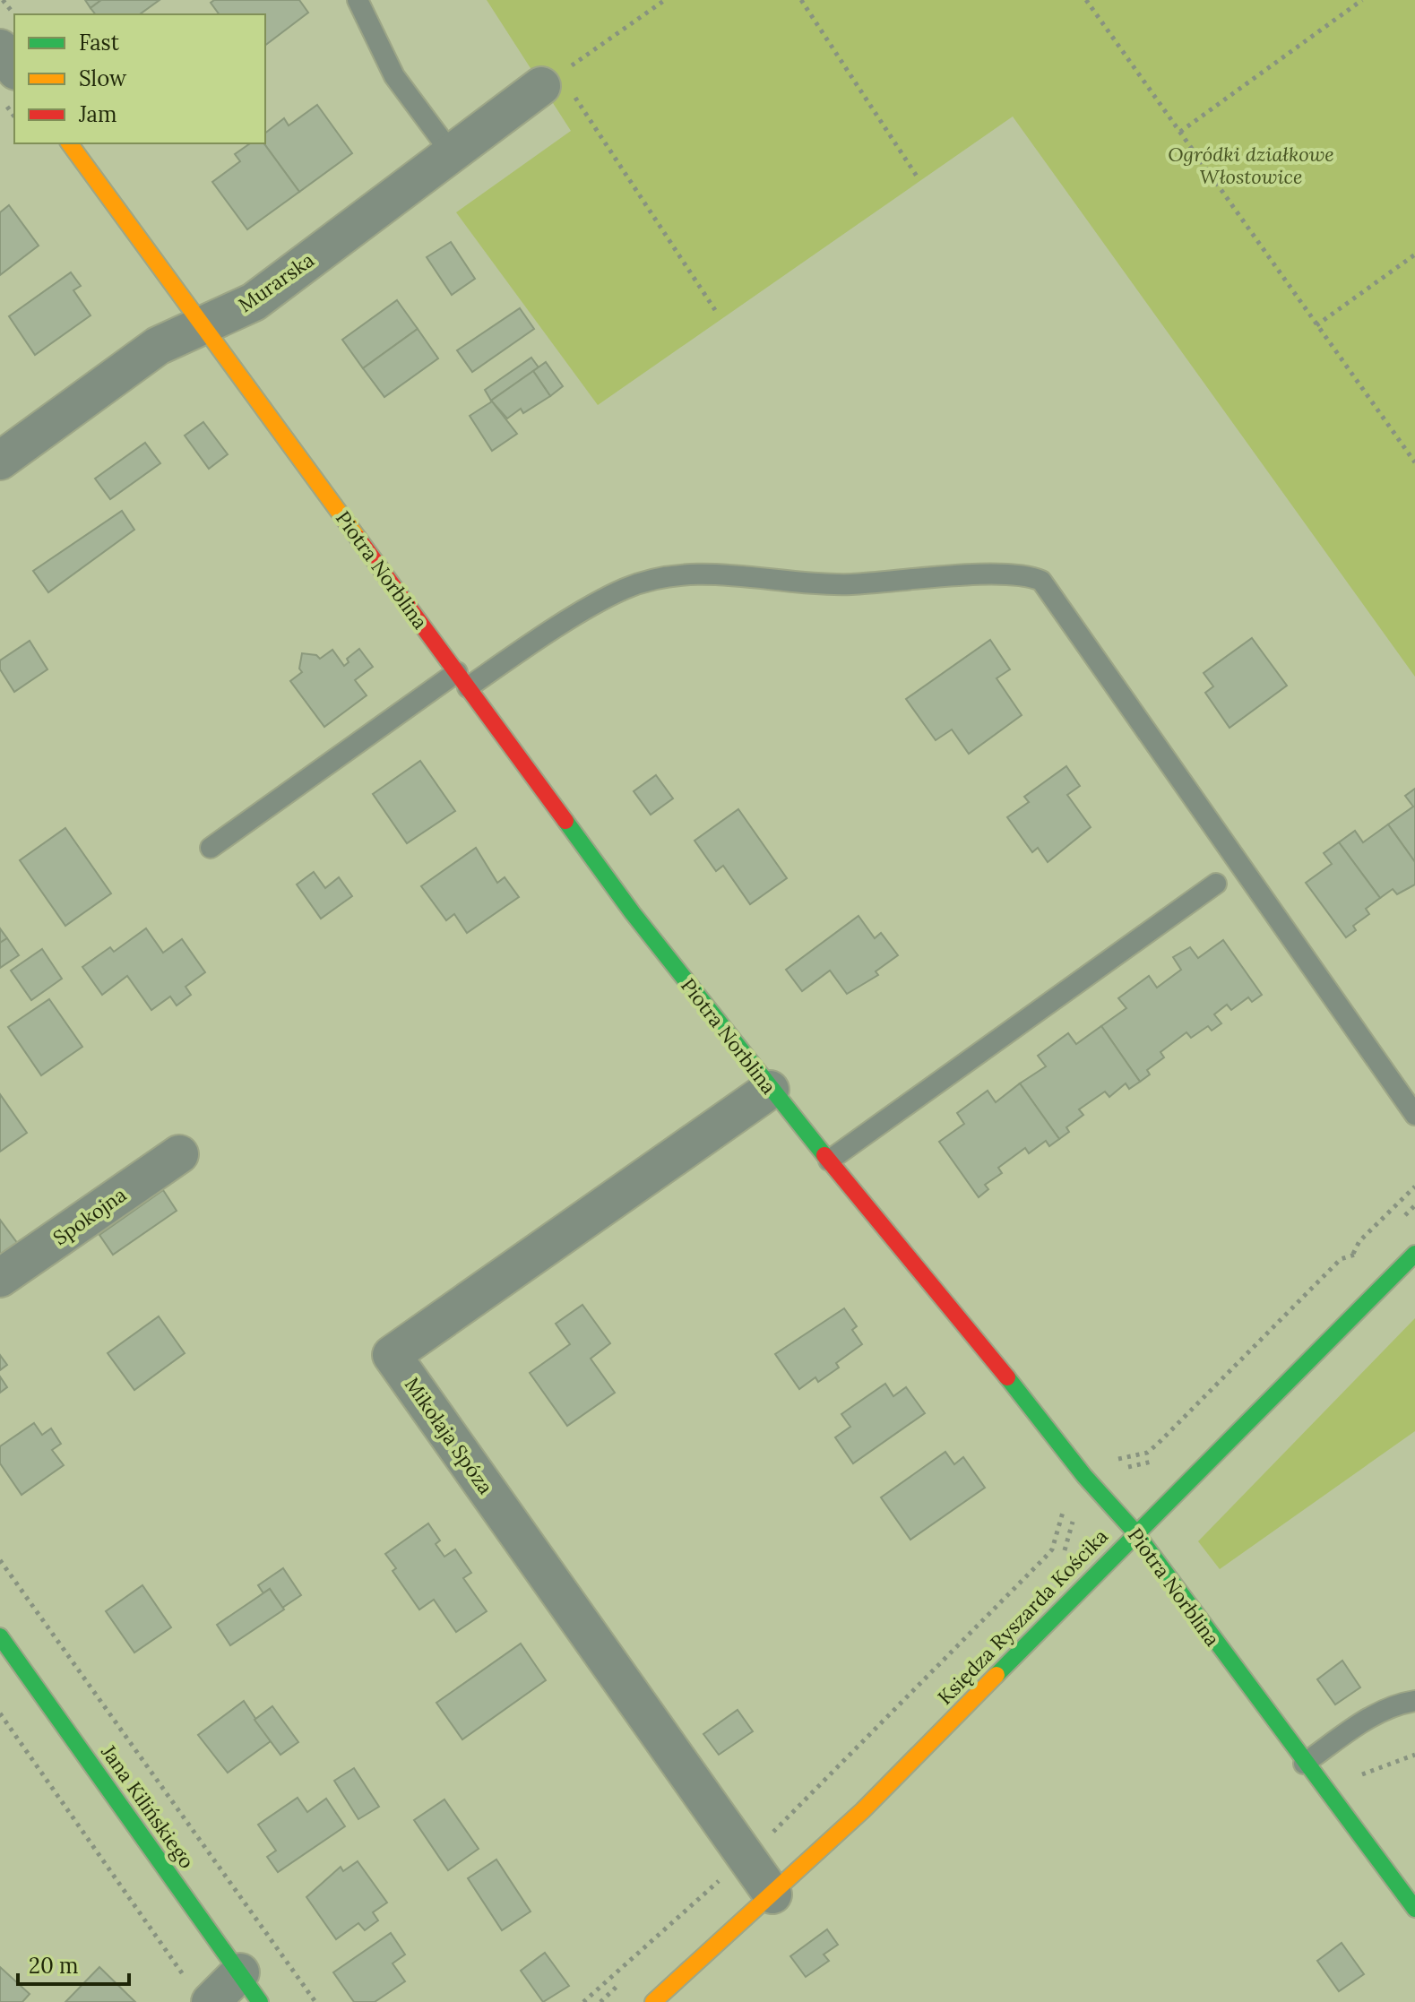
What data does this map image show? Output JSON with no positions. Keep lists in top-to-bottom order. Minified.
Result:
{"streets":{"street":["Murarska","Piotra Norblina","Spokojna","Mikołaja Spóza","Księdza Ryszarda Kościka","Jana Kilińskiego"]},"crossings":[["Murarska","Piotra Norblina"],["Piotra Norblina","Mikołaja Spóza"],["Piotra Norblina","Księdza Ryszarda Kościka"],["Mikołaja Spóza","Księdza Ryszarda Kościka"]],"parks":["Ogródki działkowe Włostowice"],"legend":["Fast","Slow","Jam"],"scale_bar":"20 m"}
